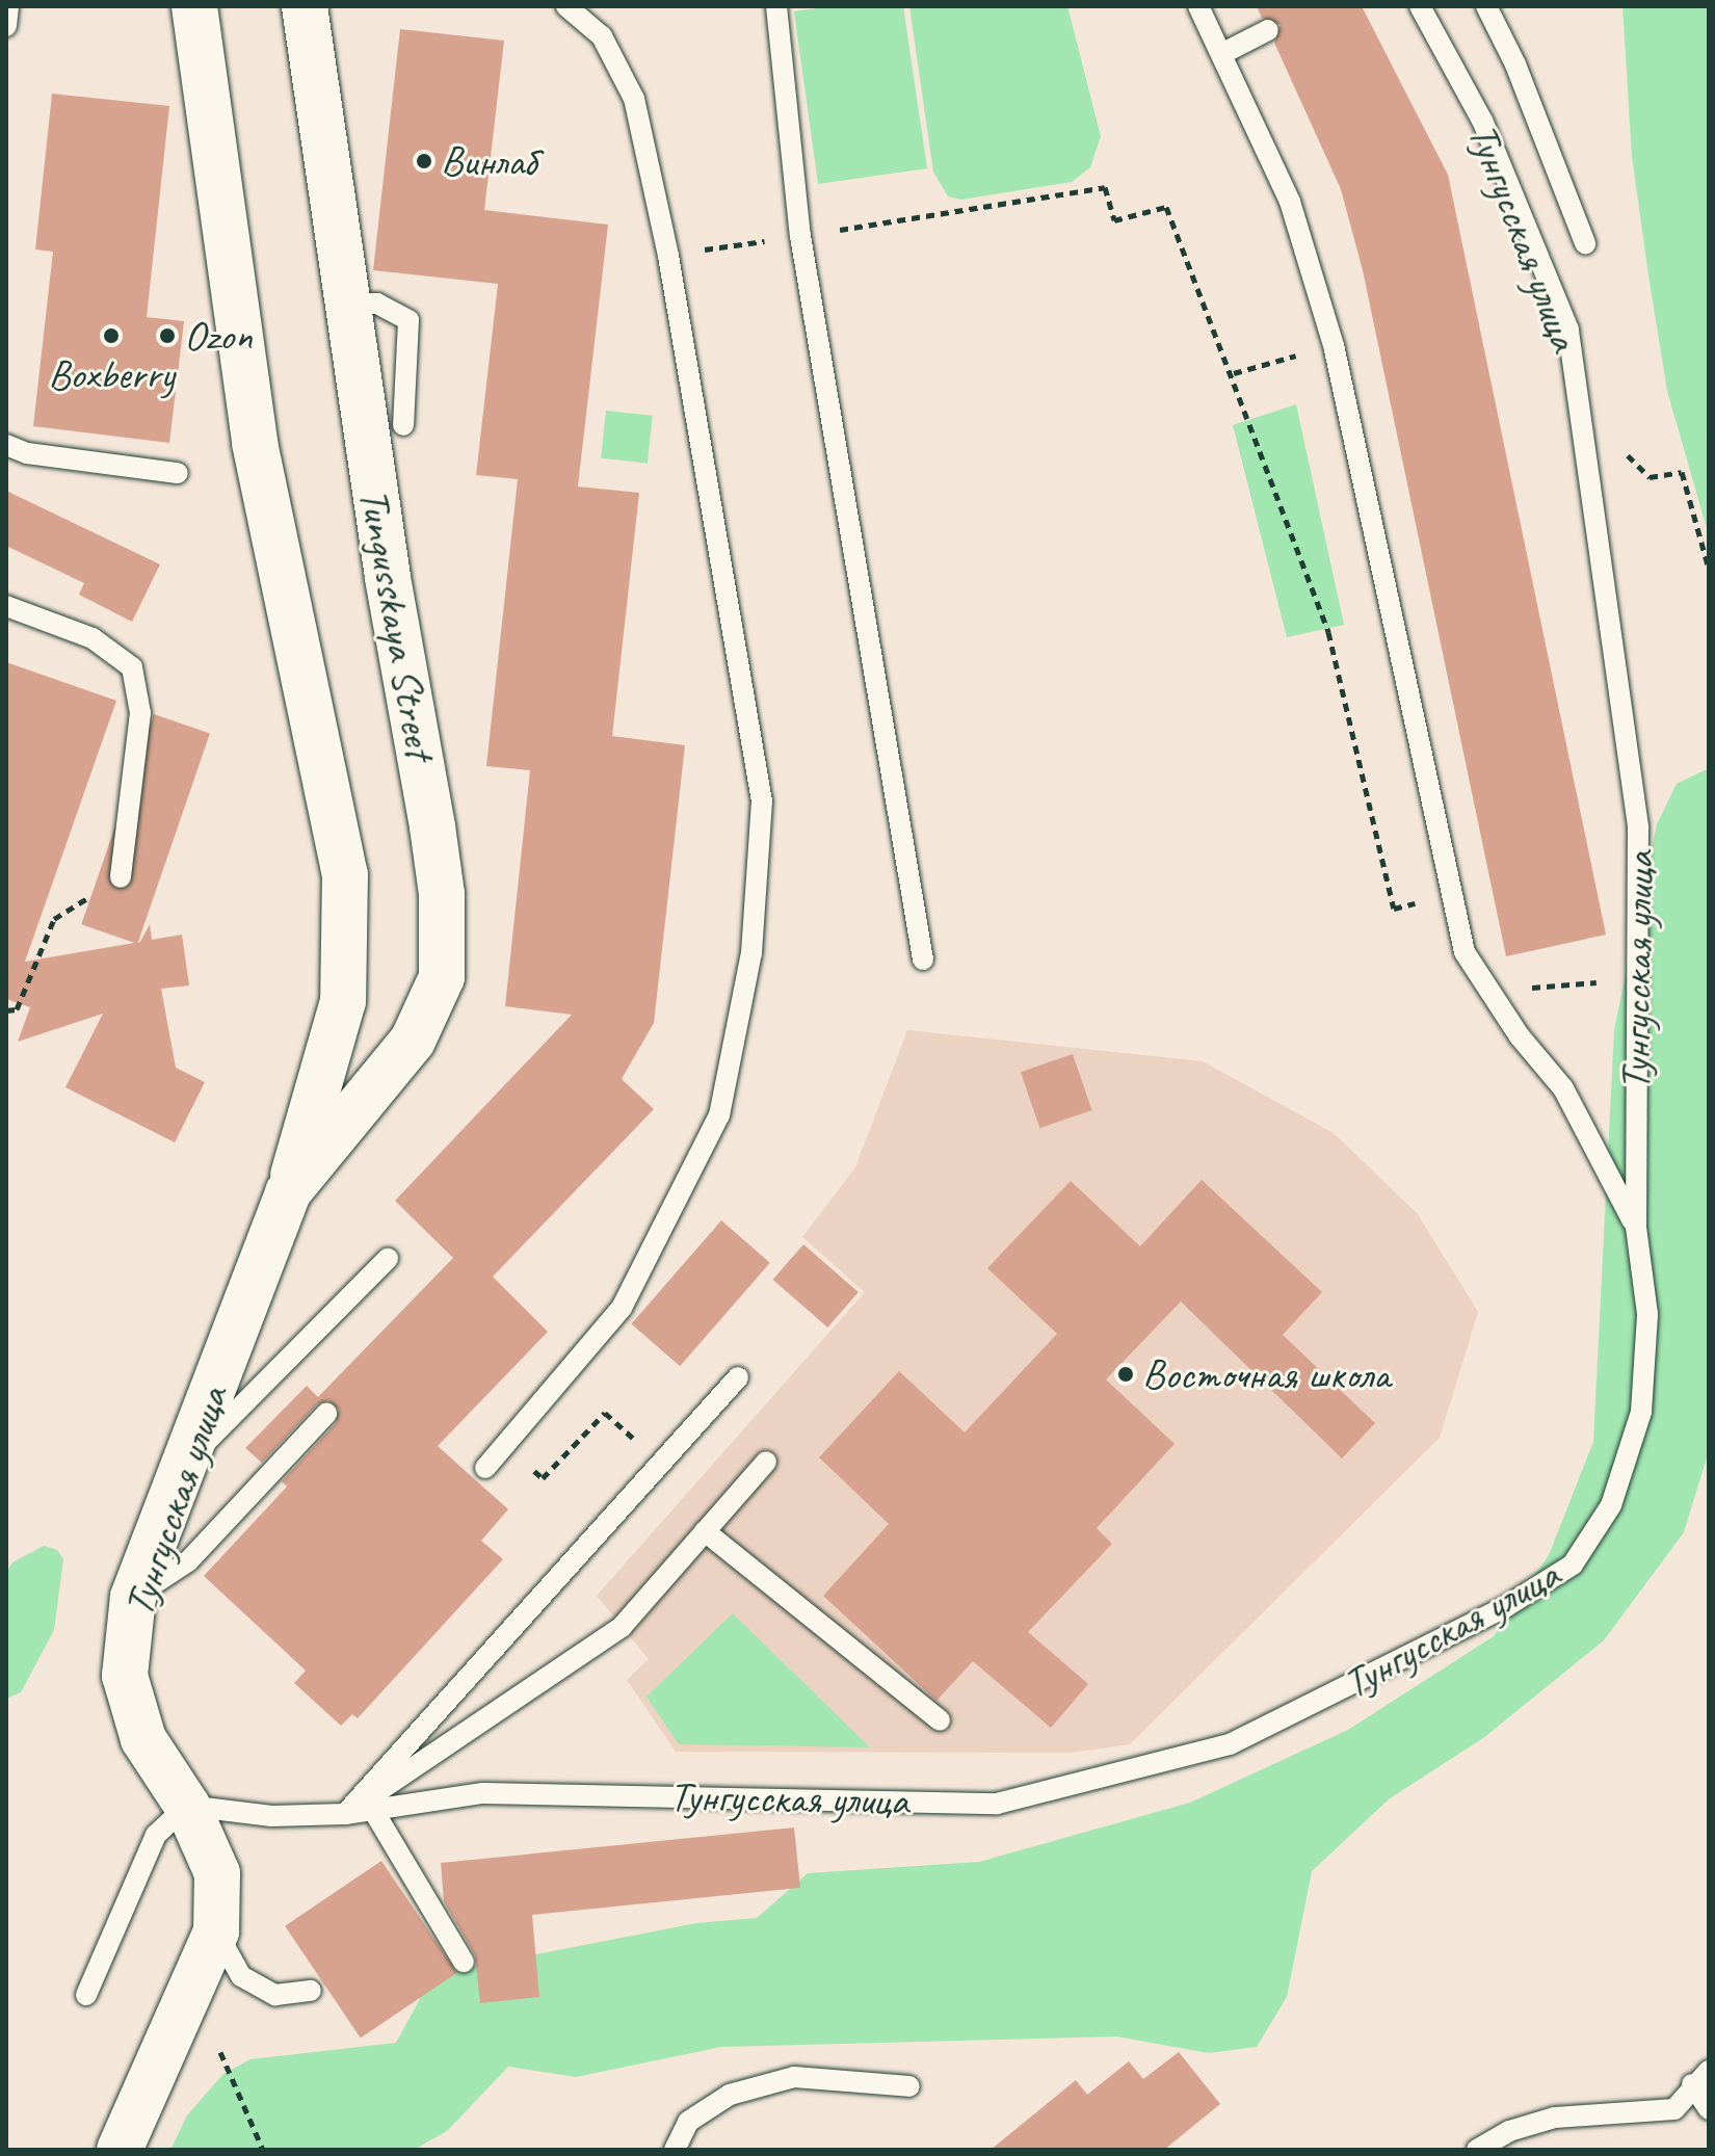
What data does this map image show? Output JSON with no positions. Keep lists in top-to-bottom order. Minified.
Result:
{"streets":{"main road":["Тунгусская улица","Tungusskaya Street"]},"crossings":[["Тунгусская улица","Tungusskaya Street"]],"places":["Винлаб","Boxberry","Ozon","Восточная школа"]}
